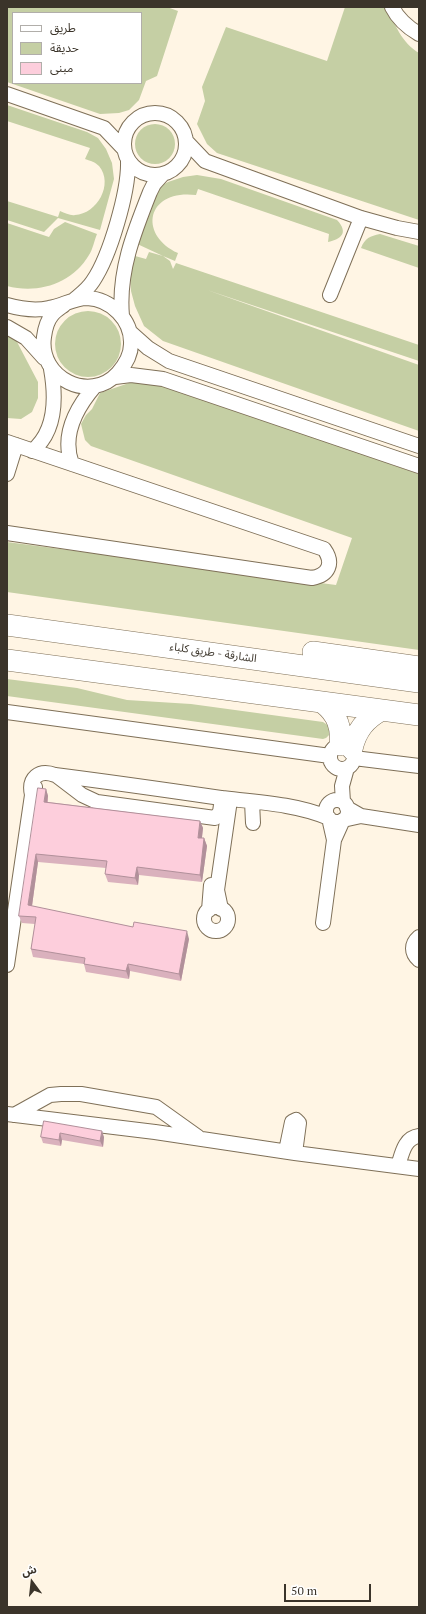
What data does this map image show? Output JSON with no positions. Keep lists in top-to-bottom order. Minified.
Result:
{"streets":{"highway":["الشارقة - طريق كلباء"]},"legend":["طريق","حديقة","مبنى"],"scale_bar":"50 m","north":"top"}
